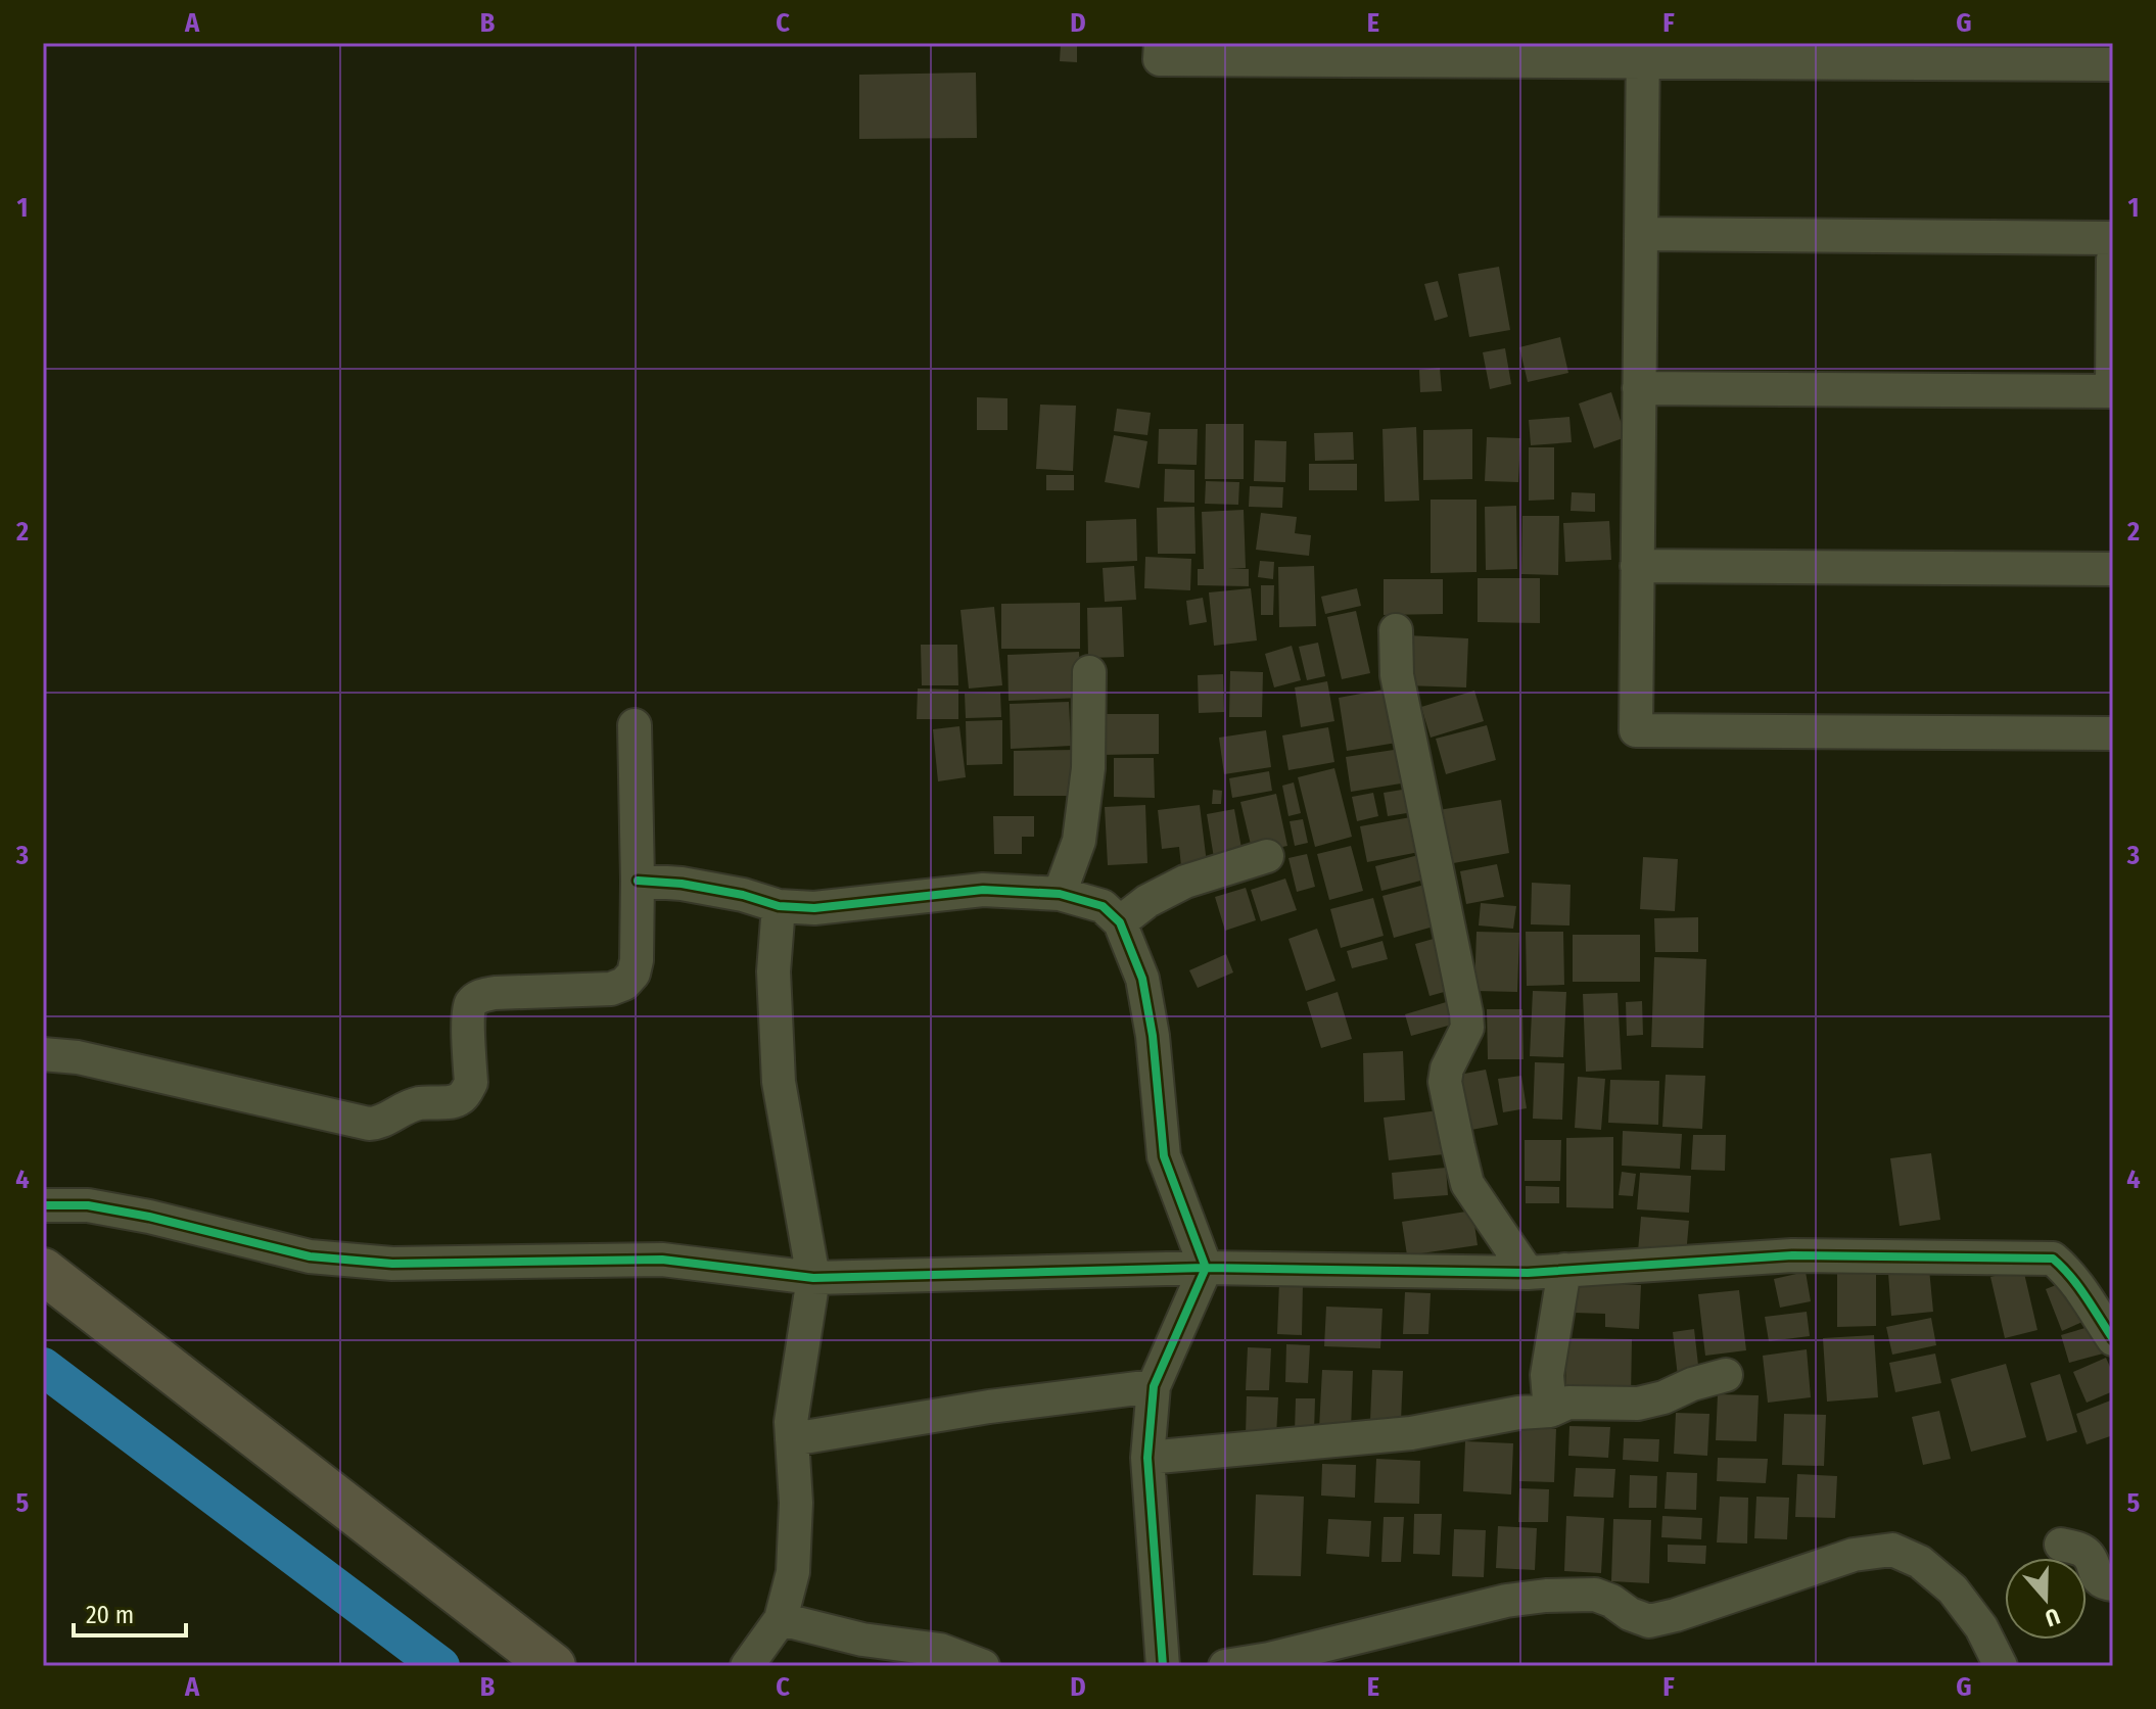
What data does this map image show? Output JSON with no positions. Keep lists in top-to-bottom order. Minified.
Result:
{"scale_bar":"20 m","north":"bottom","grid":{"columns":["A","B","C","D","E","F","G"],"rows":["1","2","3","4","5"]}}
